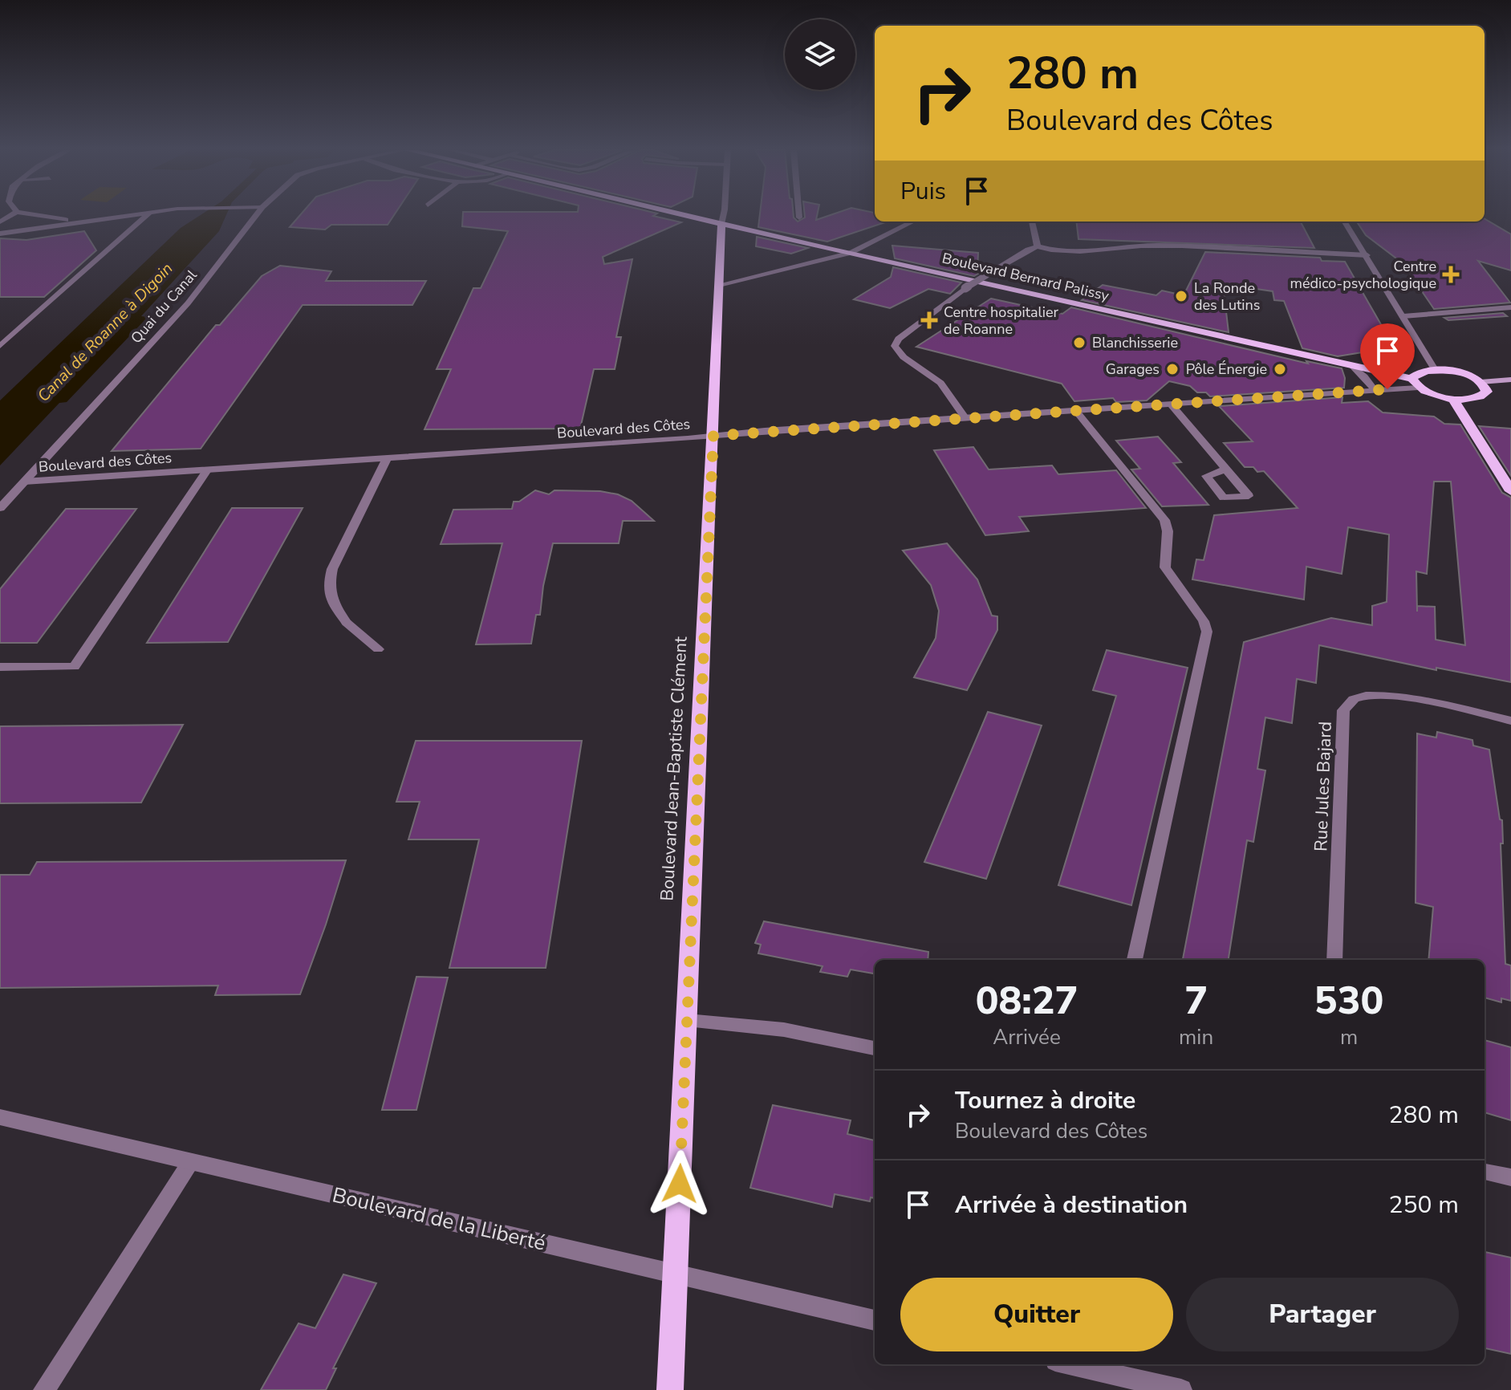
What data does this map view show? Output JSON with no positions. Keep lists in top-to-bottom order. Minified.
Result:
{"streets":{"main road":["Boulevard Bernard Palissy","Boulevard Jean-Baptiste Clément"],"street":["Quai du Canal","Boulevard des Côtes","Rue Jules Bajard","Boulevard de la Liberté"]},"crossings":[["Boulevard Bernard Palissy","Boulevard des Côtes"],["Boulevard Bernard Palissy","Boulevard Jean-Baptiste Clément"],["Quai du Canal","Boulevard des Côtes"],["Boulevard des Côtes","Boulevard Jean-Baptiste Clément"],["Boulevard Jean-Baptiste Clément","Boulevard de la Liberté"]],"water":["Canal de Roanne à Digoin"],"places":{"health":["Centre médico-psychologique","Centre hospitalier de Roanne"],"other":["La Ronde des Lutins","Blanchisserie","Garages","Pôle Énergie"]},"page":{"turn":["280 m","Boulevard des Côtes"],"then":"Puis","eta":["08:27","Arrivée","7","min","530","m"],"list":[{"name":"Tournez à droite","note":"Boulevard des Côtes","value":"280 m"},{"name":"Arrivée à destination","value":"250 m"}],"buttons":["Quitter","Partager"]}}
